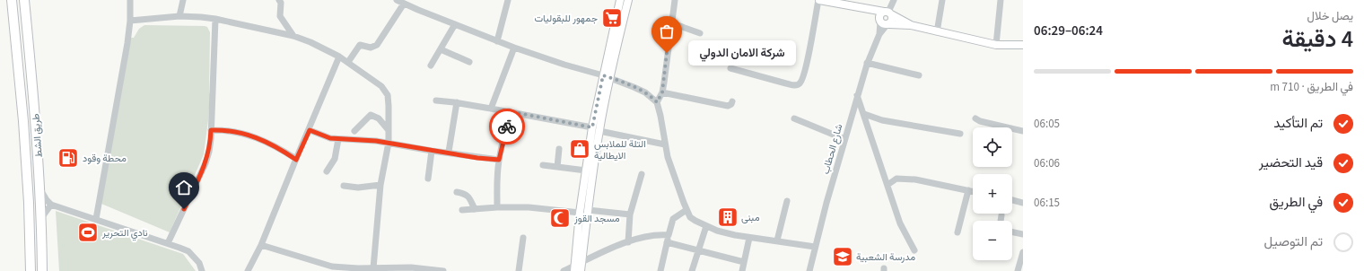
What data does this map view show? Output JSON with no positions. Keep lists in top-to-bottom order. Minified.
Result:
{"streets":{"highway":["طريق الشط"],"street":["شارع الحطاب"]},"places":{"supermarket":["جمهور للبقوليات"],"other":["شركة الامان الدولي"],"shop":["التلة للملابس الايطالية"],"fuel station":["محطة وقود"],"building":["مبنى"],"mosque":["مسجد القوز"],"sports":["نادي التحرير"],"school or university":["مدرسة الشعبية"]},"page":{"heading":["4 دقيقة","يصل خلال","06:24–06:29"],"bubble":"شركة الامان الدولي","bar":"في الطريق · 710 m","list":[["تم التأكيد","06:05"],["قيد التحضير","06:06"],["في الطريق","06:15"],"تم التوصيل"],"map_buttons":["+","−"]}}
